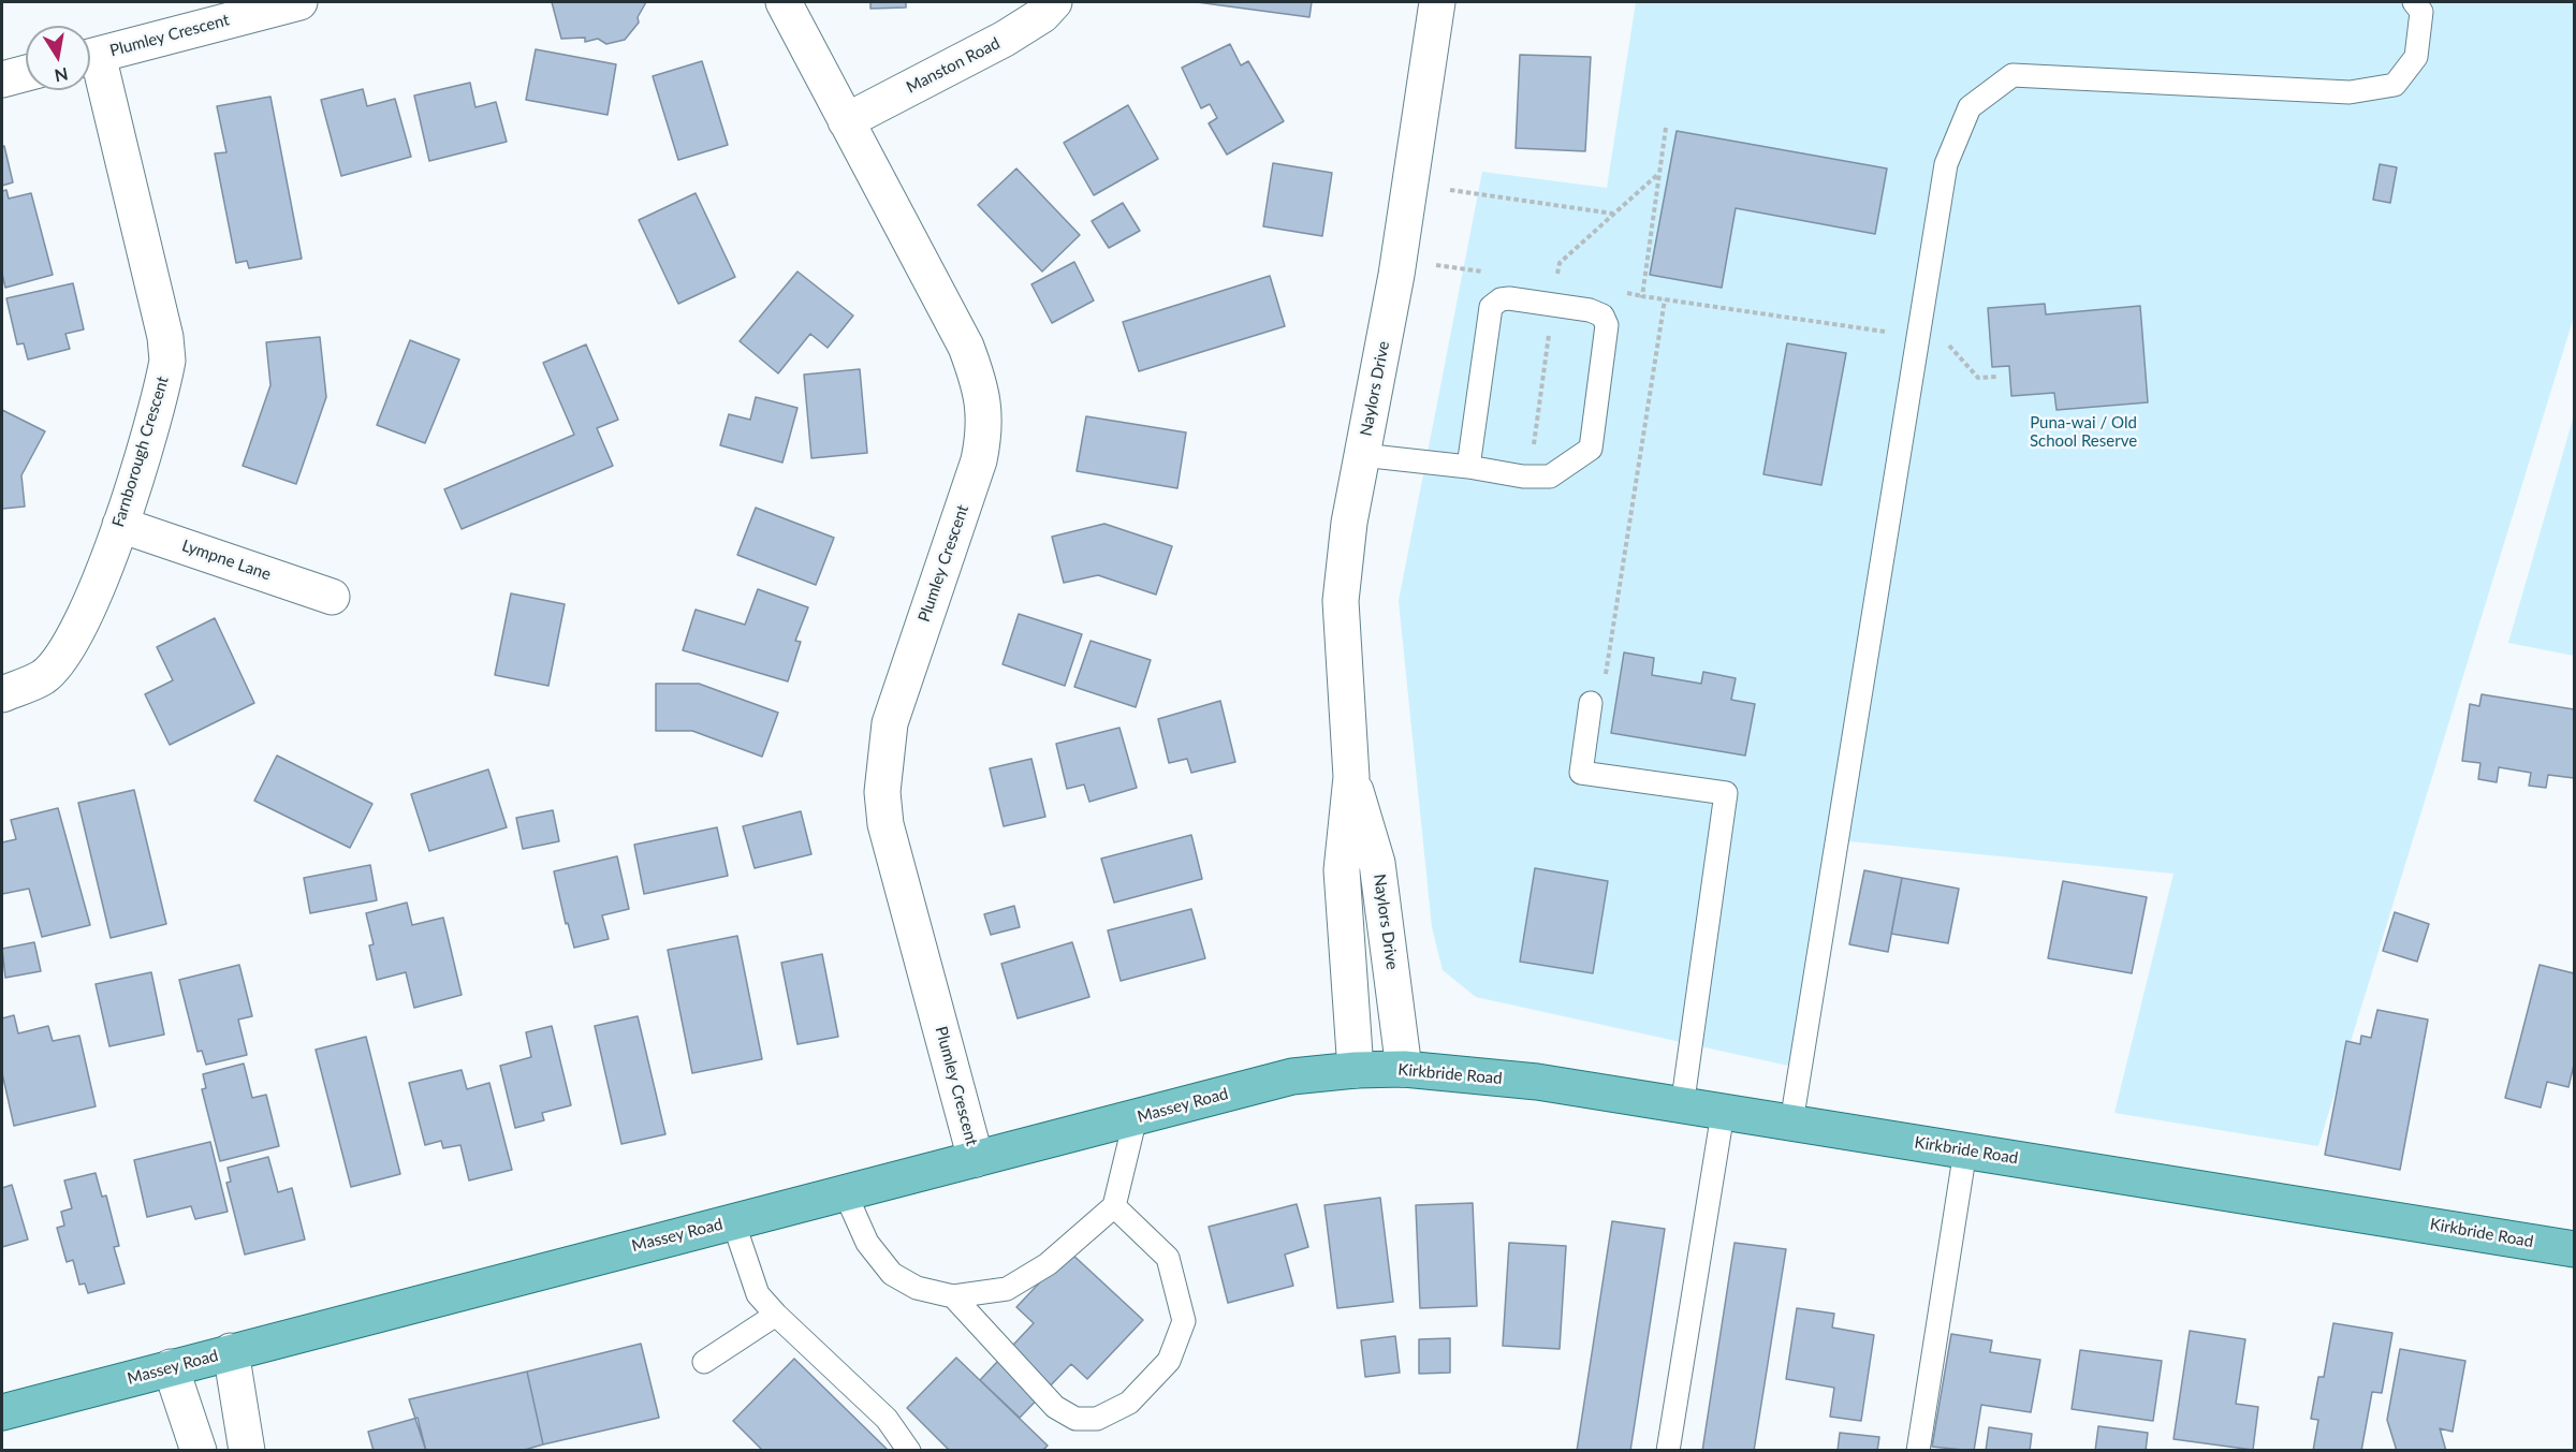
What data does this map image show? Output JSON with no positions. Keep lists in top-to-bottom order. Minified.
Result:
{"streets":{"main road":["Kirkbride Road","Massey Road"],"street":["Plumley Crescent","Manston Road","Naylors Drive","Farnborough Crescent","Lympne Lane"]},"crossings":[["Plumley Crescent","Manston Road"],["Plumley Crescent","Massey Road"],["Naylors Drive","Kirkbride Road"],["Naylors Drive","Massey Road"],["Farnborough Crescent","Lympne Lane"],["Kirkbride Road","Massey Road"]],"parks":["Puna-wai / Old School Reserve"],"north":"bottom"}
